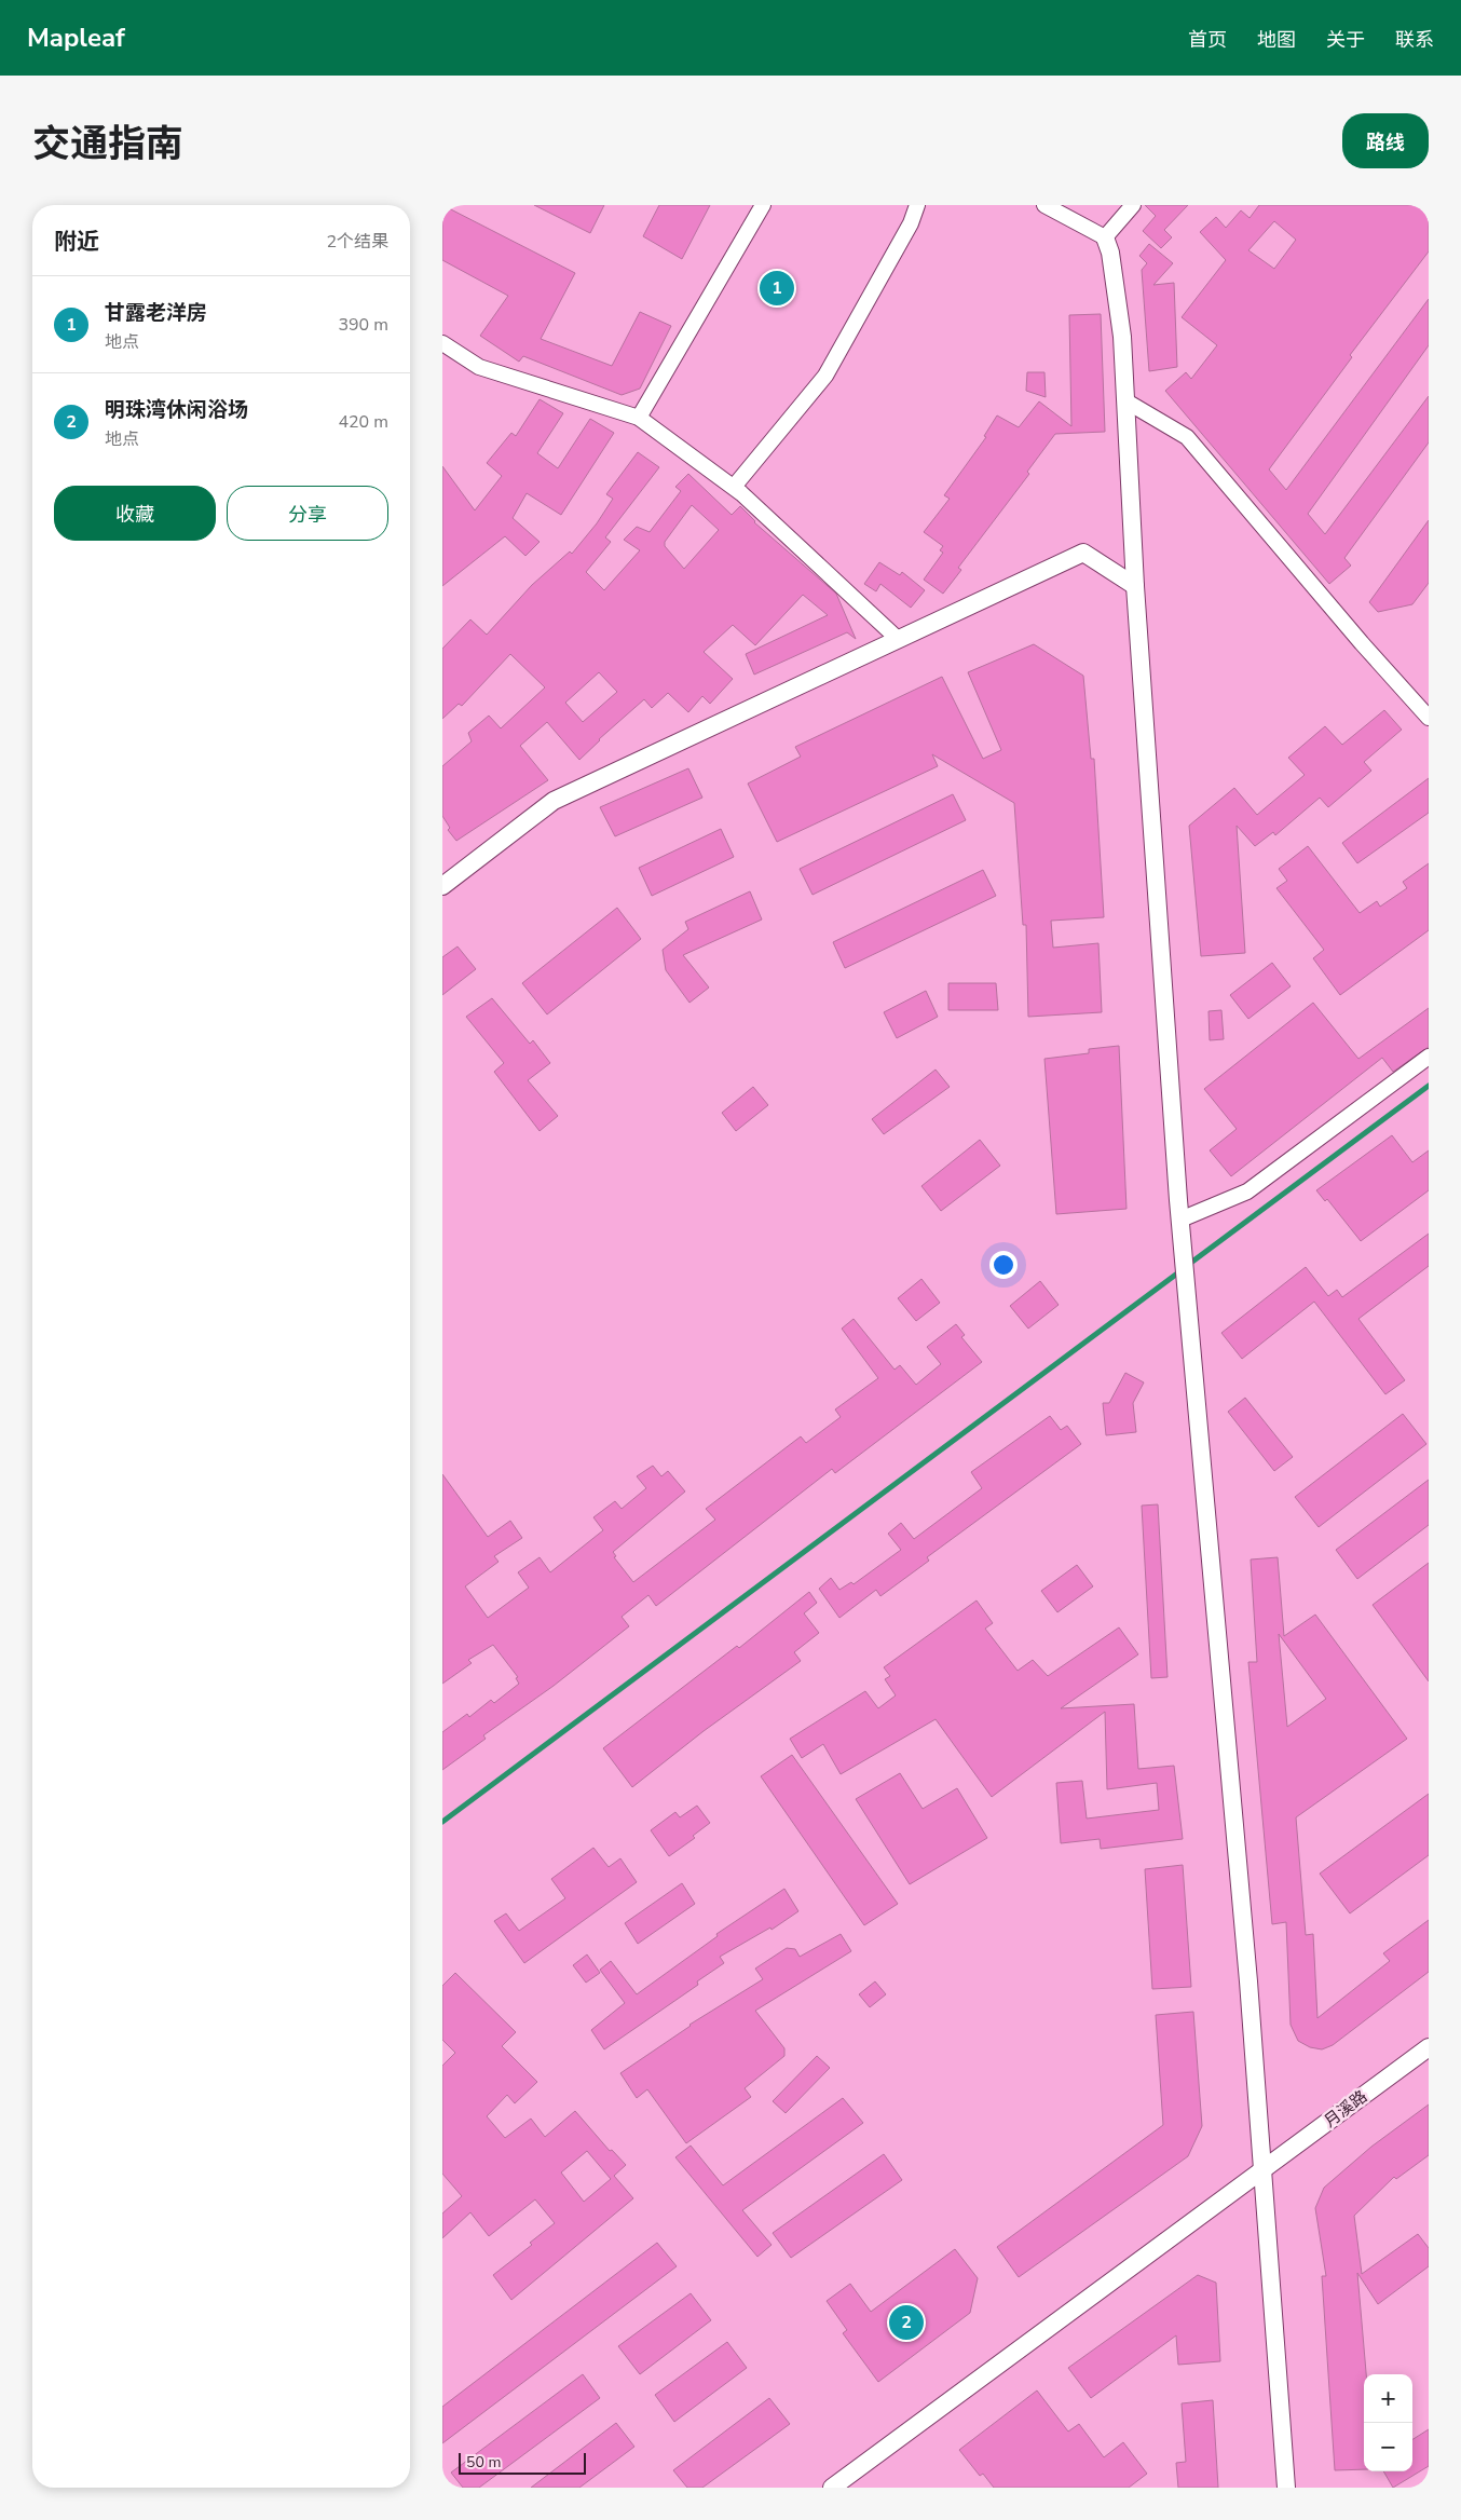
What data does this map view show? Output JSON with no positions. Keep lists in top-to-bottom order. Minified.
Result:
{"streets":{"street":["月溪路"]},"scale_bar":"50 m","page":{"header":"Mapleaf","nav":["首页","地图","关于","联系"],"title":"交通指南","buttons":["路线",["收藏","分享"]],"heading":["附近","2个结果"],"pins":["1","2"],"list":[{"mark":"1","name":"甘露老洋房","note":"地点","value":"390 m"},{"mark":"2","name":"明珠湾休闲浴场","note":"地点","value":"420 m"}],"map_buttons":["+","−"],"scale":"50 m"}}
